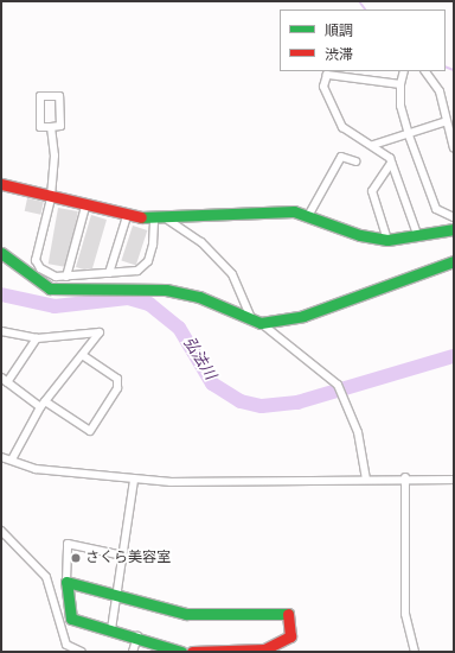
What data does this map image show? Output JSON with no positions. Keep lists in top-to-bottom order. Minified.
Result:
{"water":["弘法川"],"places":["さくら美容室"],"legend":["順調","渋滞"]}
